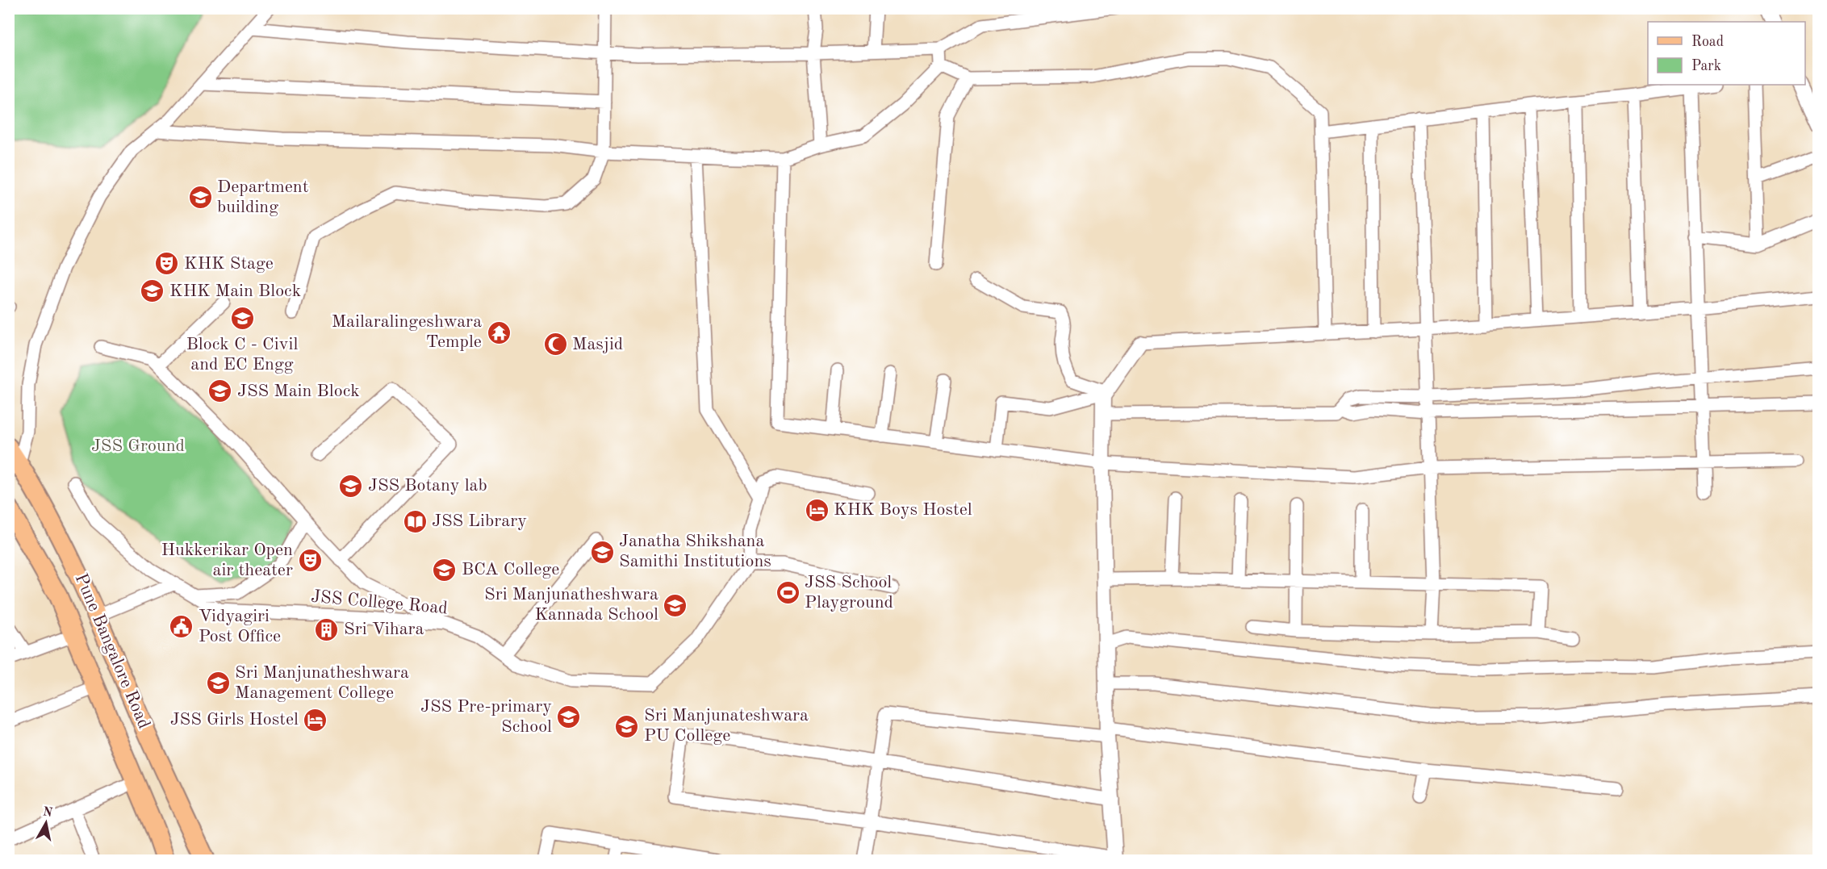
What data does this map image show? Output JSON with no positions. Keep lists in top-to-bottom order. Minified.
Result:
{"streets":{"main road":["Pune Bangalore Road"],"street":["JSS College Road"]},"parks":["JSS Ground"],"places":{"school or university":["Department building","KHK Main Block","Block C - Civil and EC Engg","JSS Main Block","JSS Botany lab","Janatha Shikshana Samithi Institutions","BCA College","Sri Manjunatheshwara Kannada School","Sri Manjunatheshwara Management College","JSS Pre-primary School","Sri Manjunateshwara PU College"],"theatre":["KHK Stage","Hukkerikar Open air theater"],"temple":["Mailaralingeshwara Temple"],"mosque":["Masjid"],"hotel":["KHK Boys Hostel","JSS Girls Hostel"],"library":["JSS Library"],"sports":["JSS School Playground"],"public building":["Vidyagiri Post Office"],"building":["Sri Vihara"]},"legend":["Road","Park"],"north":"top"}
